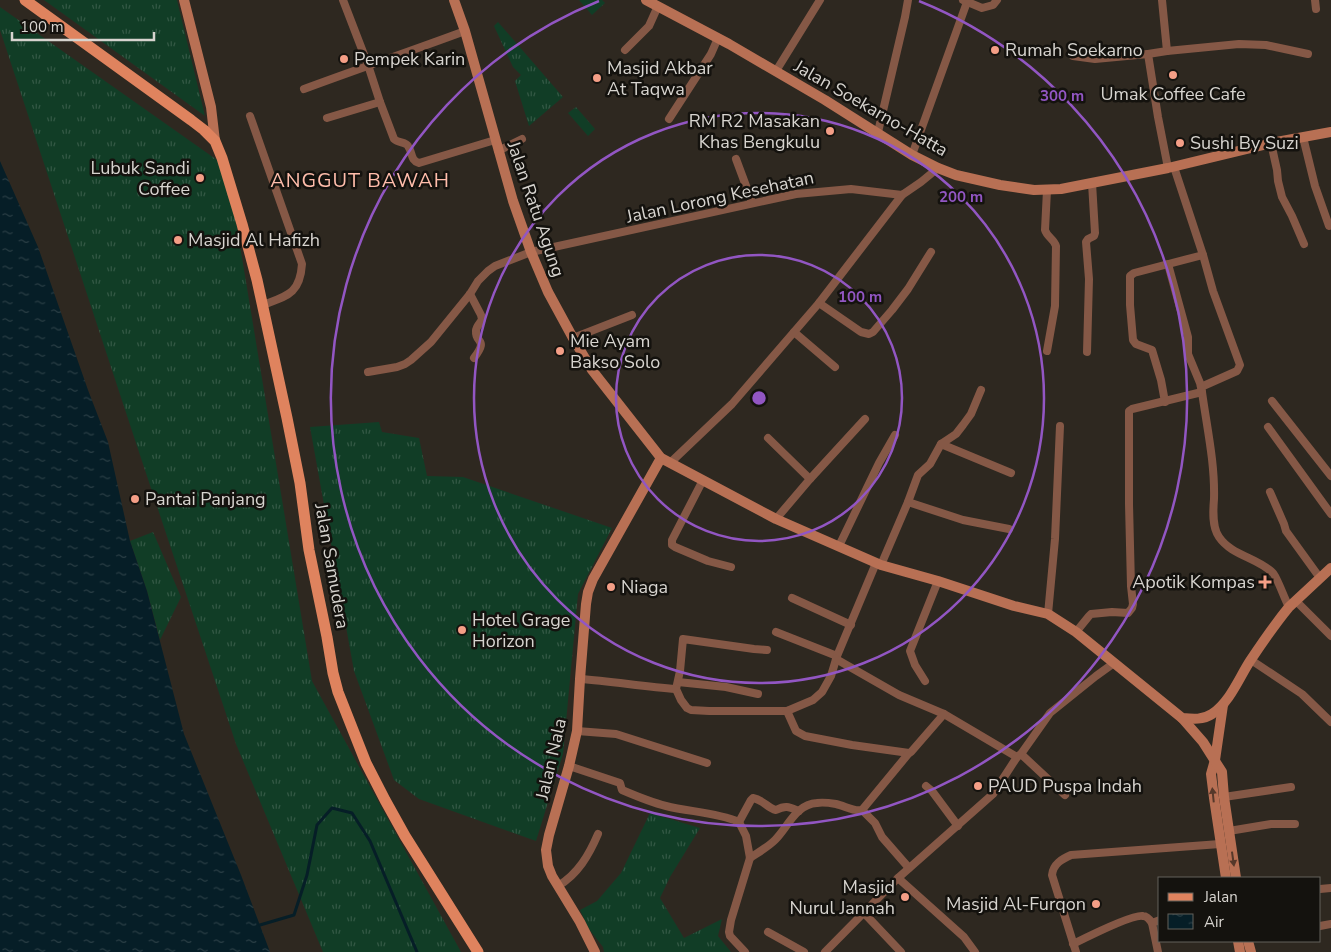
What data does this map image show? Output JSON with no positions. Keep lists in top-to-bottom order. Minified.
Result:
{"streets":{"main road":["Jalan Samudera"],"street":["Jalan Soekarno-Hatta","Jalan Lorong Kesehatan","Jalan Ratu Agung","Jalan Nala"]},"crossings":[["Jalan Lorong Kesehatan","Jalan Ratu Agung"],["Jalan Ratu Agung","Jalan Nala"]],"districts":["ANGGUT BAWAH"],"places":{"other":["Rumah Soekarno","Pempek Karin","Umak Coffee Cafe","Masjid Akbar At Taqwa","RM R2 Masakan Khas Bengkulu","Sushi By Suzi","Lubuk Sandi Coffee","Masjid Al Hafizh","Mie Ayam Bakso Solo","Pantai Panjang","Niaga","Hotel Grage Horizon","PAUD Puspa Indah","Masjid Nurul Jannah","Masjid Al-Furqon"],"health":["Apotik Kompas"]},"legend":["Jalan","Air"],"scale_bar":"100 m","rings":["300 m","200 m","100 m"]}
